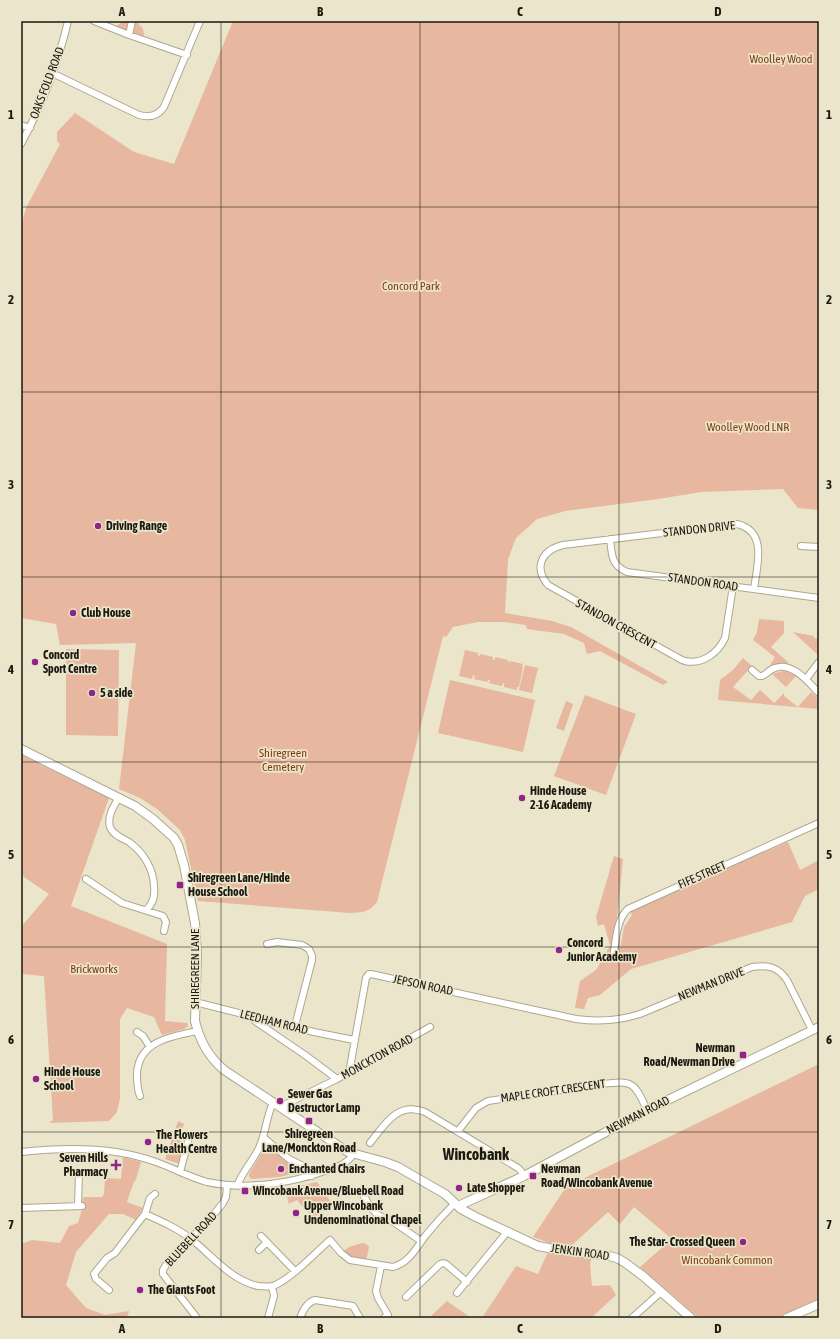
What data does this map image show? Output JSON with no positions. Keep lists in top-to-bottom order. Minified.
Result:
{"streets":{"street":["OAKS FOLD ROAD","STANDON DRIVE","STANDON ROAD","STANDON CRESCENT","FIFE STREET","SHIREGREEN LANE","NEWMAN DRIVE","JEPSON ROAD","LEEDHAM ROAD","MONCKTON ROAD","MAPLE CROFT CRESCENT","NEWMAN ROAD","BLUEBELL ROAD","JENKIN ROAD"]},"crossings":[["STANDON DRIVE","STANDON ROAD"],["STANDON DRIVE","STANDON CRESCENT"],["STANDON ROAD","STANDON CRESCENT"],["SHIREGREEN LANE","LEEDHAM ROAD"],["SHIREGREEN LANE","MONCKTON ROAD"],["SHIREGREEN LANE","NEWMAN ROAD"],["SHIREGREEN LANE","JENKIN ROAD"],["NEWMAN DRIVE","JEPSON ROAD"],["NEWMAN DRIVE","NEWMAN ROAD"],["JEPSON ROAD","LEEDHAM ROAD"],["JEPSON ROAD","MONCKTON ROAD"],["MAPLE CROFT CRESCENT","NEWMAN ROAD"],["NEWMAN ROAD","JENKIN ROAD"]],"districts":["Wincobank"],"parks":["Woolley Wood","Concord Park","Woolley Wood LNR","Shiregreen Cemetery","Brickworks","Wincobank Common"],"places":{"other":["Driving Range","Club House","Concord Sport Centre","5 a side","Hinde House 2-16 Academy","Concord Junior Academy","Hinde House School","Sewer Gas Destructor Lamp","The Flowers Health Centre","Enchanted Chairs","Late Shopper","Upper Wincobank Undenominational Chapel","The Star- Crossed Queen","The Giants Foot"],"transit":["Shiregreen Lane/Hinde House School","Newman Road/Newman Drive","Shiregreen Lane/Monckton Road","Newman Road/Wincobank Avenue","Wincobank Avenue/Bluebell Road"],"health":["Seven Hills Pharmacy"]},"grid":{"columns":["A","B","C","D"],"rows":["1","2","3","4","5","6","7"]}}
